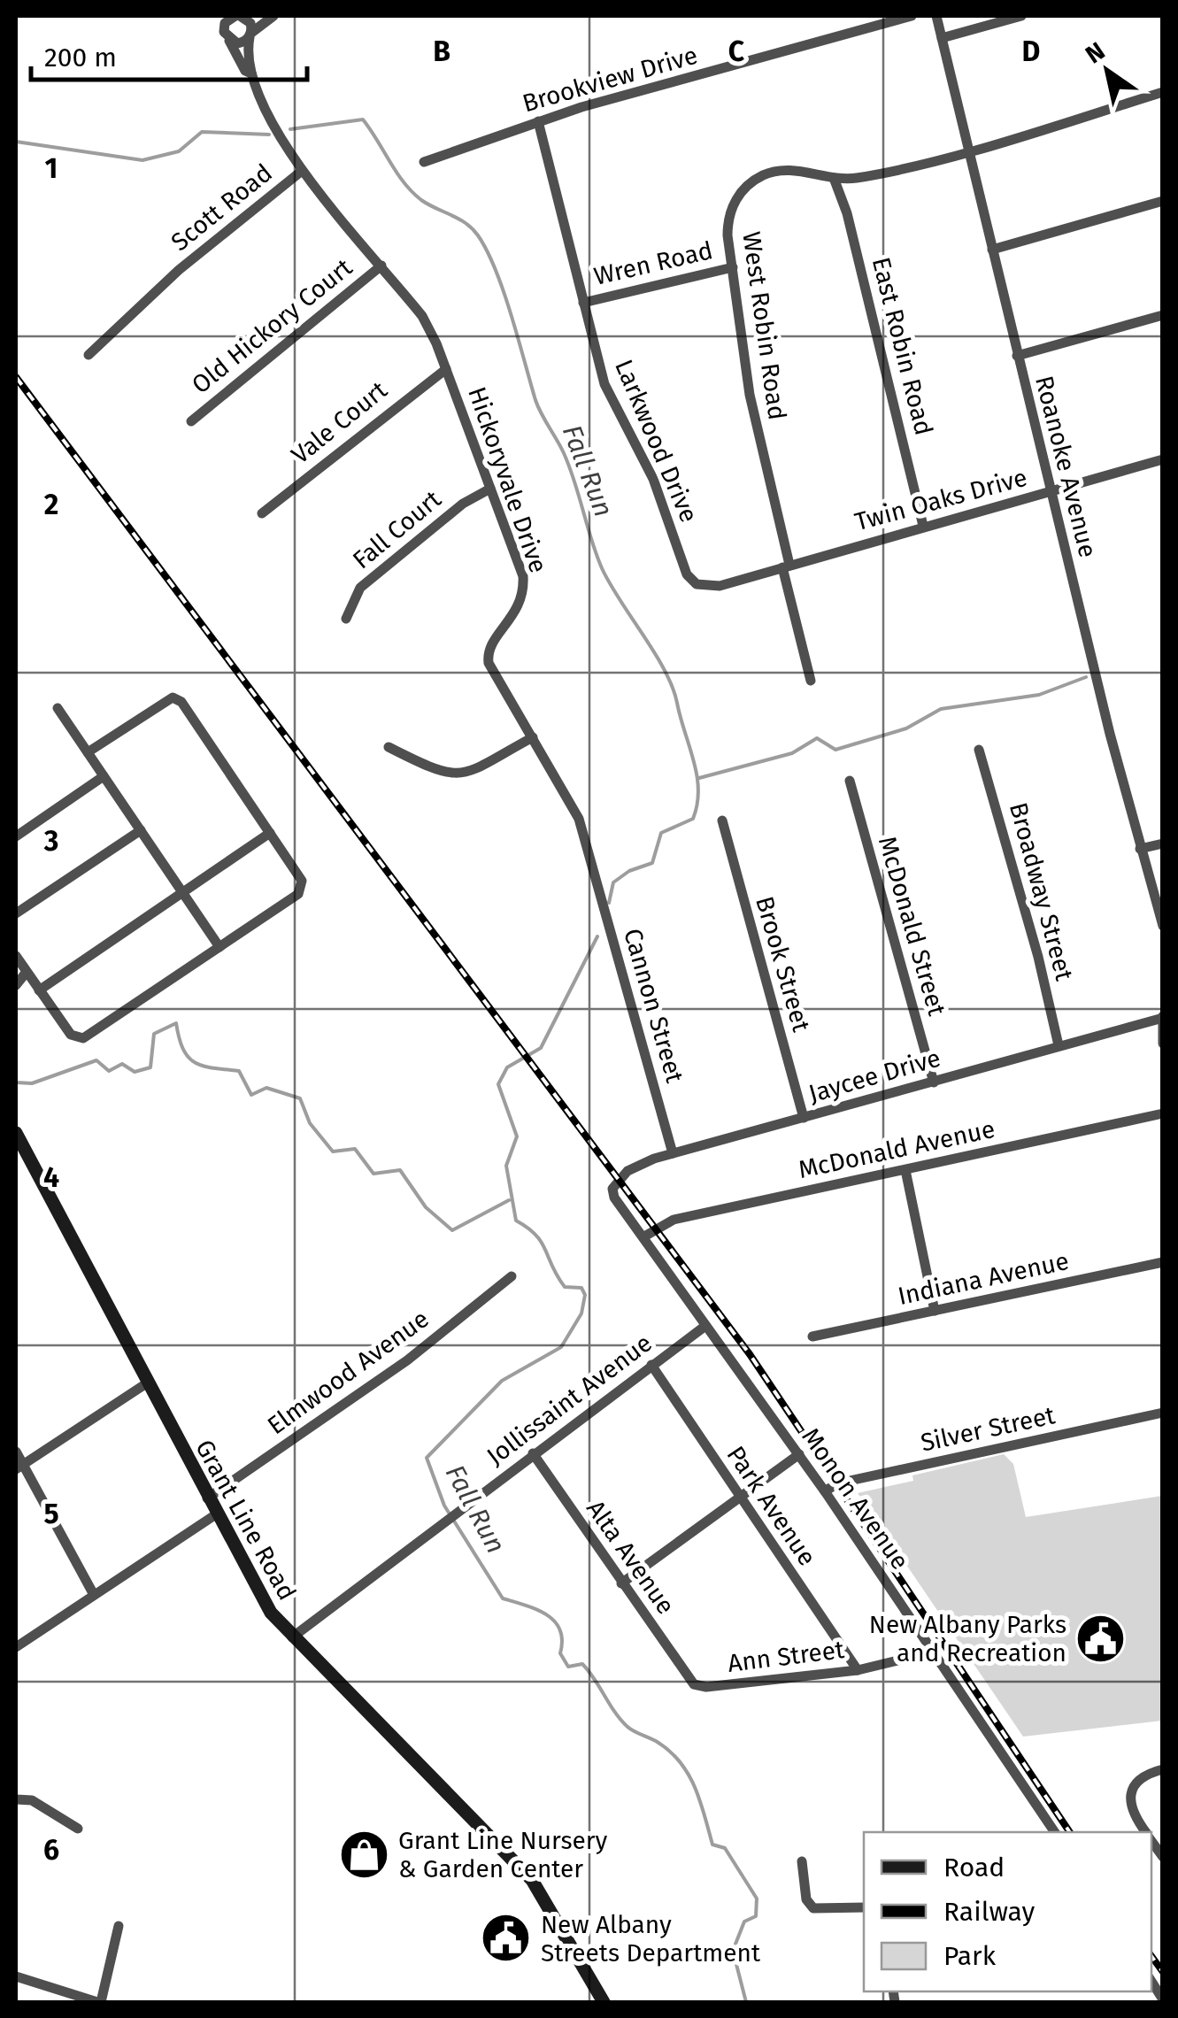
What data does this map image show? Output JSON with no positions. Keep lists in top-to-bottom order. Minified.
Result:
{"streets":{"main road":["Grant Line Road"],"street":["Brookview Drive","Scott Road","Wren Road","Old Hickory Court","West Robin Road","East Robin Road","Vale Court","Larkwood Drive","Roanoke Avenue","Hickoryvale Drive","Twin Oaks Drive","Fall Court","Broadway Street","McDonald Street","Brook Street","Cannon Street","Jaycee Drive","McDonald Avenue","Indiana Avenue","Elmwood Avenue","Jollissaint Avenue","Silver Street","Monon Avenue","Park Avenue","Alta Avenue","Ann Street"]},"crossings":[["Brookview Drive","Larkwood Drive"],["Scott Road","Hickoryvale Drive"],["Wren Road","West Robin Road"],["Wren Road","Larkwood Drive"],["Old Hickory Court","Hickoryvale Drive"],["West Robin Road","East Robin Road"],["West Robin Road","Larkwood Drive"],["West Robin Road","Roanoke Avenue"],["West Robin Road","Twin Oaks Drive"],["East Robin Road","Twin Oaks Drive"],["Vale Court","Hickoryvale Drive"],["Larkwood Drive","Twin Oaks Drive"],["Roanoke Avenue","Twin Oaks Drive"],["Hickoryvale Drive","Fall Court"],["Hickoryvale Drive","Cannon Street"],["Broadway Street","Jaycee Drive"],["McDonald Street","Jaycee Drive"],["Brook Street","Jaycee Drive"],["Cannon Street","Jaycee Drive"],["Jaycee Drive","Monon Avenue"],["McDonald Avenue","Monon Avenue"],["Elmwood Avenue","Grant Line Road"],["Jollissaint Avenue","Monon Avenue"],["Jollissaint Avenue","Park Avenue"],["Jollissaint Avenue","Grant Line Road"],["Jollissaint Avenue","Alta Avenue"],["Silver Street","Monon Avenue"],["Monon Avenue","Ann Street"],["Park Avenue","Ann Street"],["Alta Avenue","Ann Street"]],"water":["Fall Run"],"places":{"public building":["New Albany Parks and Recreation","New Albany Streets Department"],"shop":["Grant Line Nursery & Garden Center"]},"legend":["Road","Railway","Park"],"scale_bar":"200 m","north":"top left","grid":{"columns":["B","C","D"],"rows":["1","2","3","4","5","6"]}}
